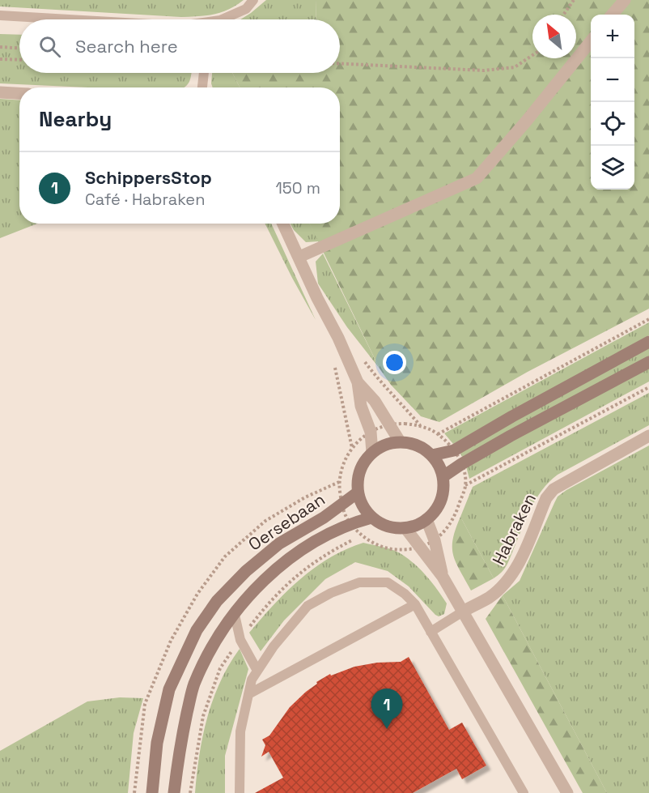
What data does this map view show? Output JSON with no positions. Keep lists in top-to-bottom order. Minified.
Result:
{"streets":{"main road":["Oersebaan"],"street":["Habraken"]},"north":"top left","page":{"map_buttons":["+","−"],"search":"Search here","heading":"Nearby","list":[{"mark":"1","name":"SchippersStop","note":"Café · Habraken","value":"150 m"}],"pins":"1"}}
